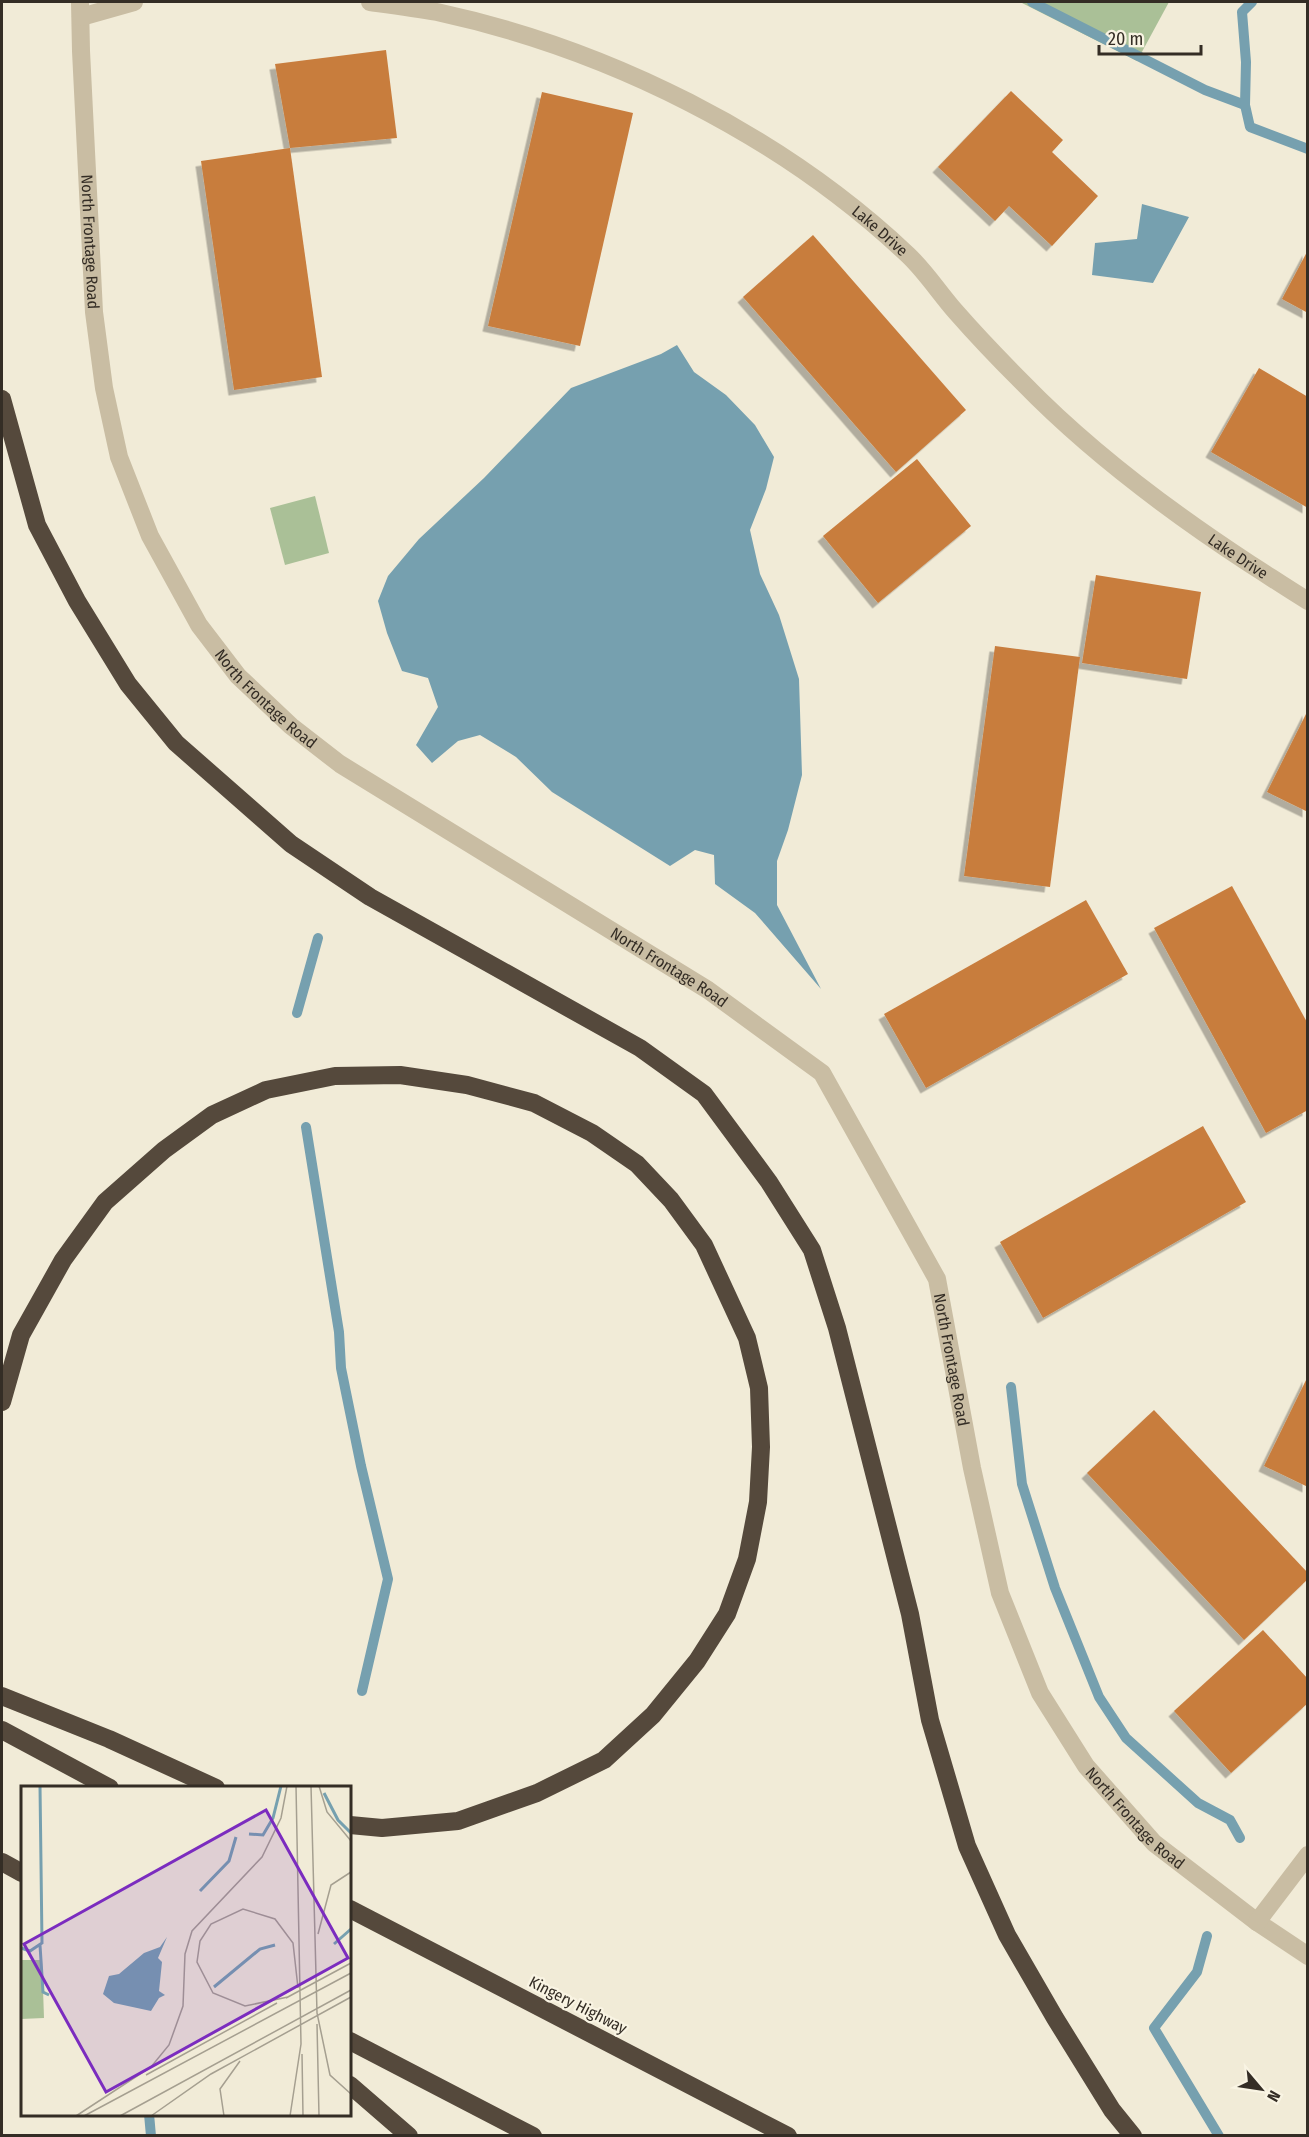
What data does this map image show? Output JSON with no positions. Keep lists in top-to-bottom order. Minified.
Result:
{"streets":{"highway":["Kingery Highway"],"street":["Lake Drive","North Frontage Road"]},"scale_bar":"20 m","north":"bottom right"}
